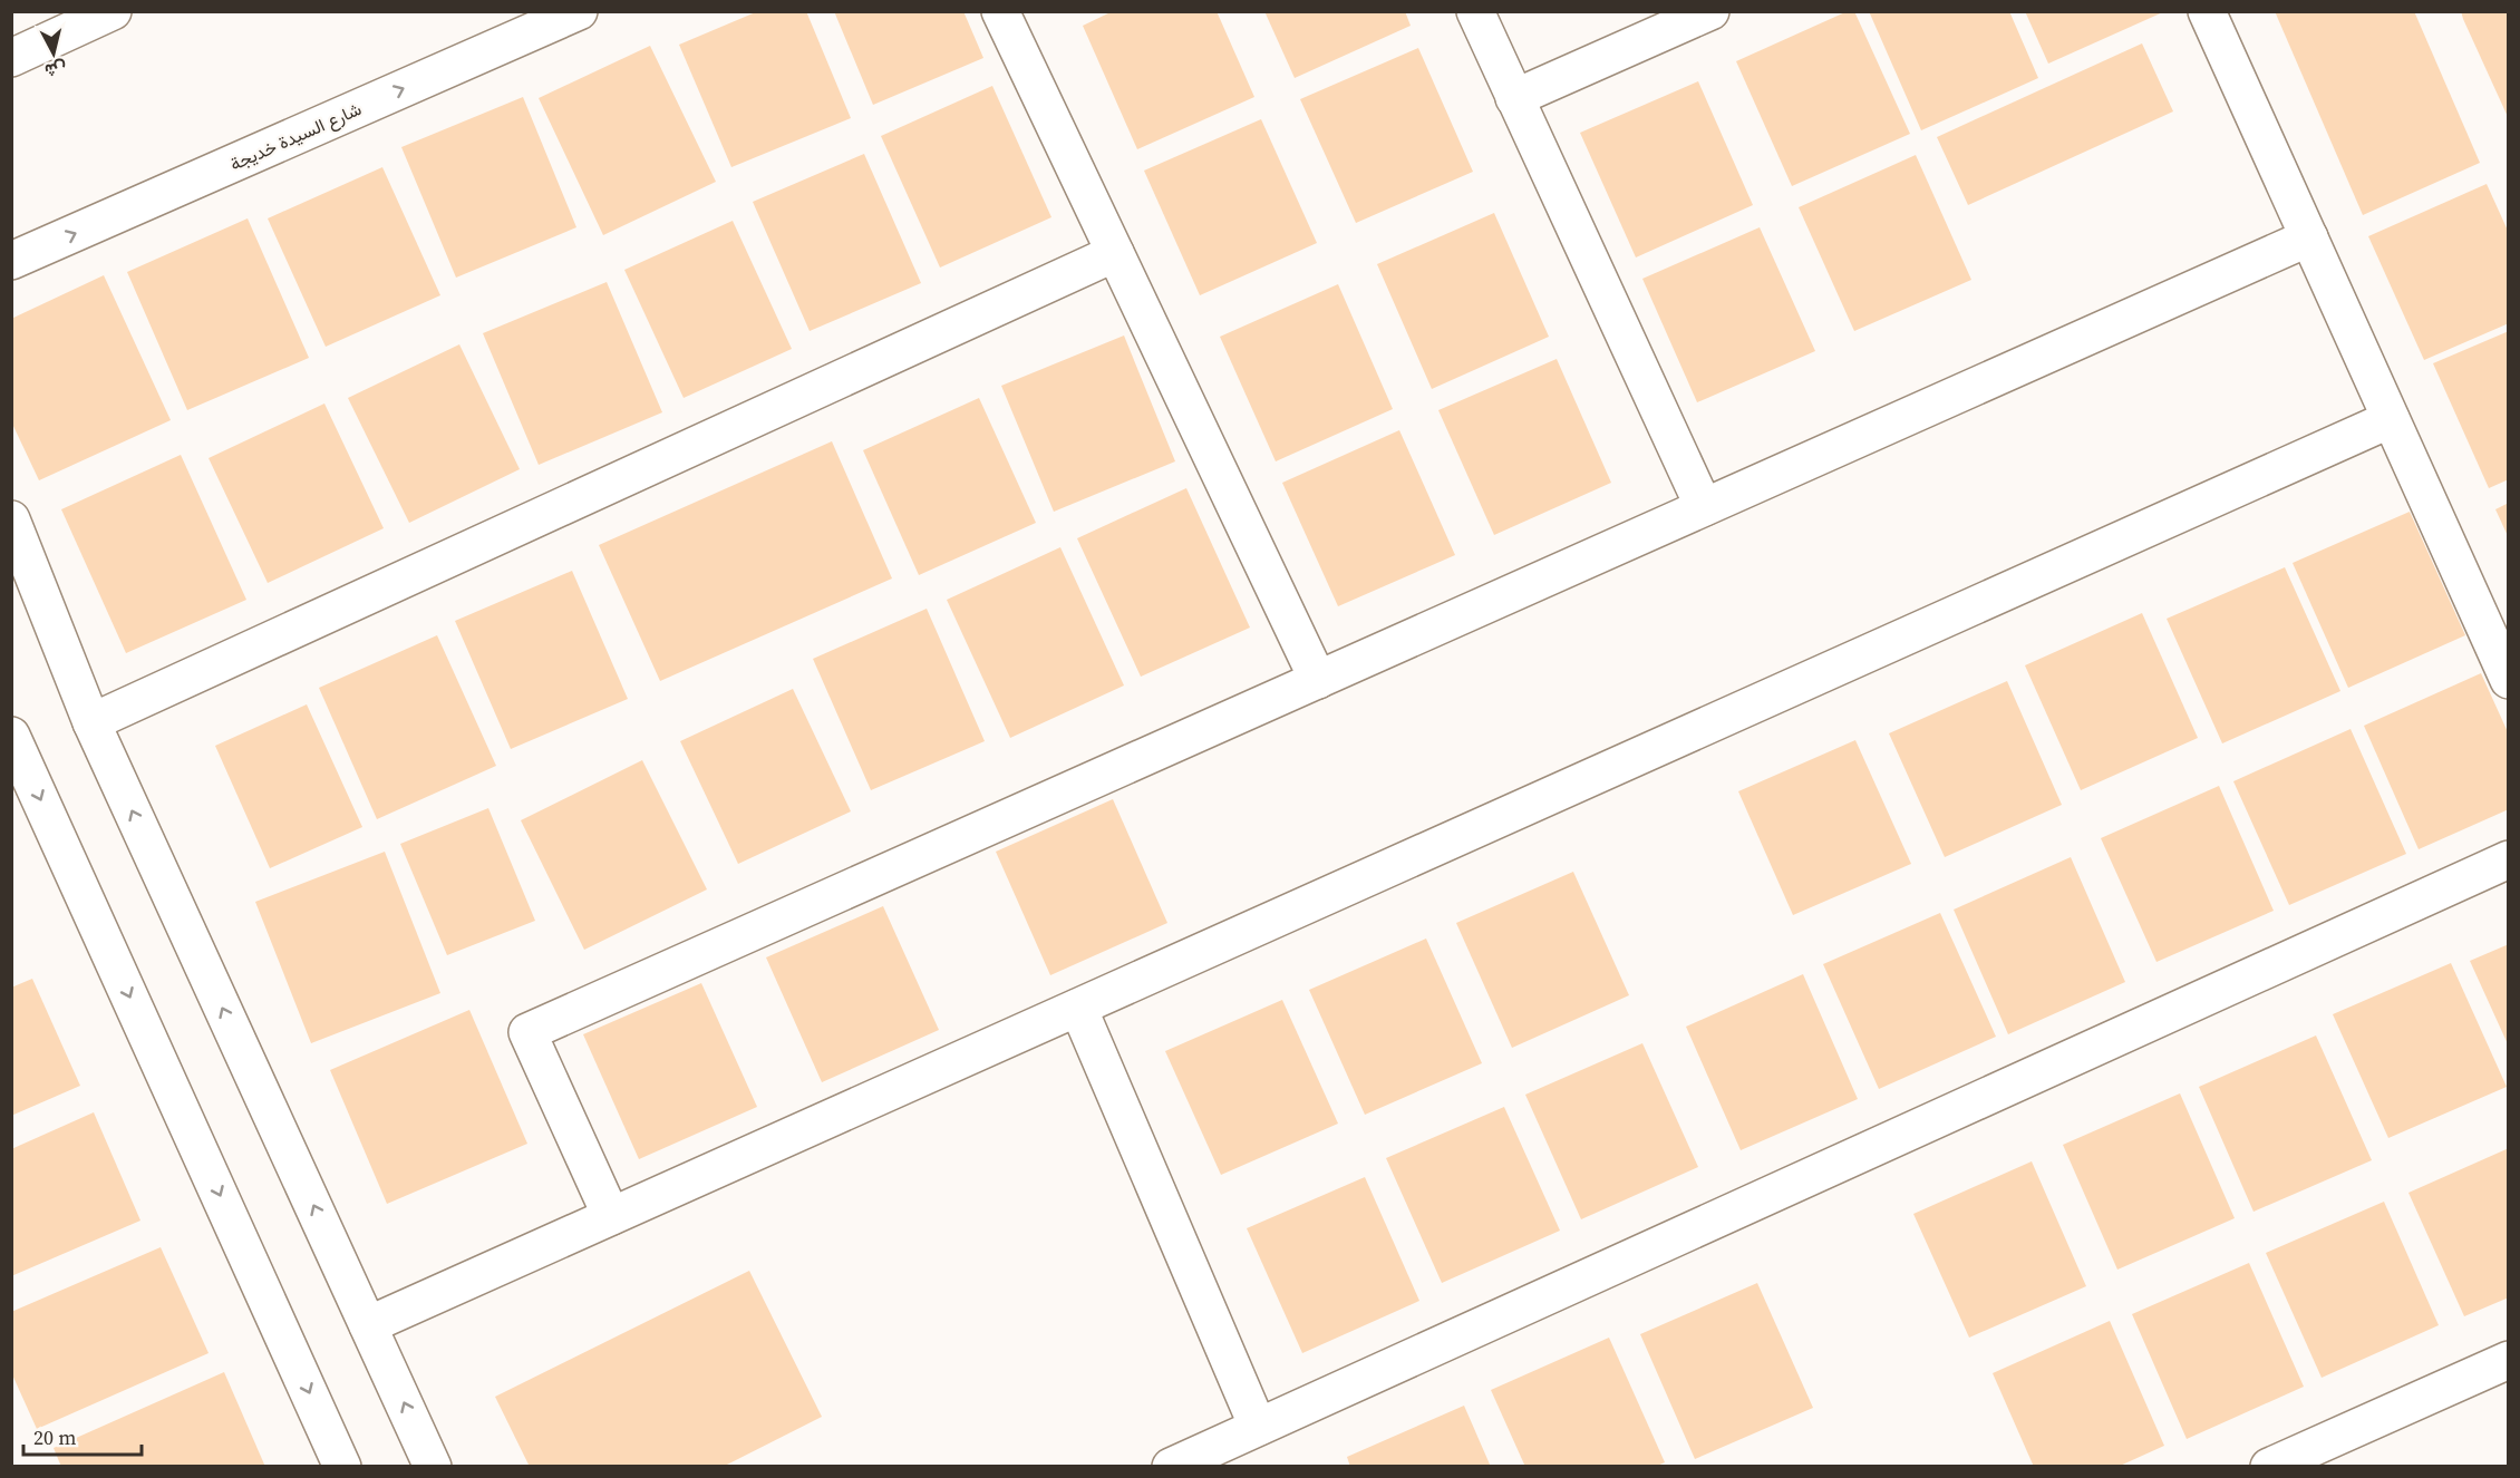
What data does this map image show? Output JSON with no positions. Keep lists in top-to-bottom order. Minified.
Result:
{"streets":{"street":["شارع السيدة خديجة"]},"one_way":["شارع السيدة خديجة"],"scale_bar":"20 m","north":"bottom"}
